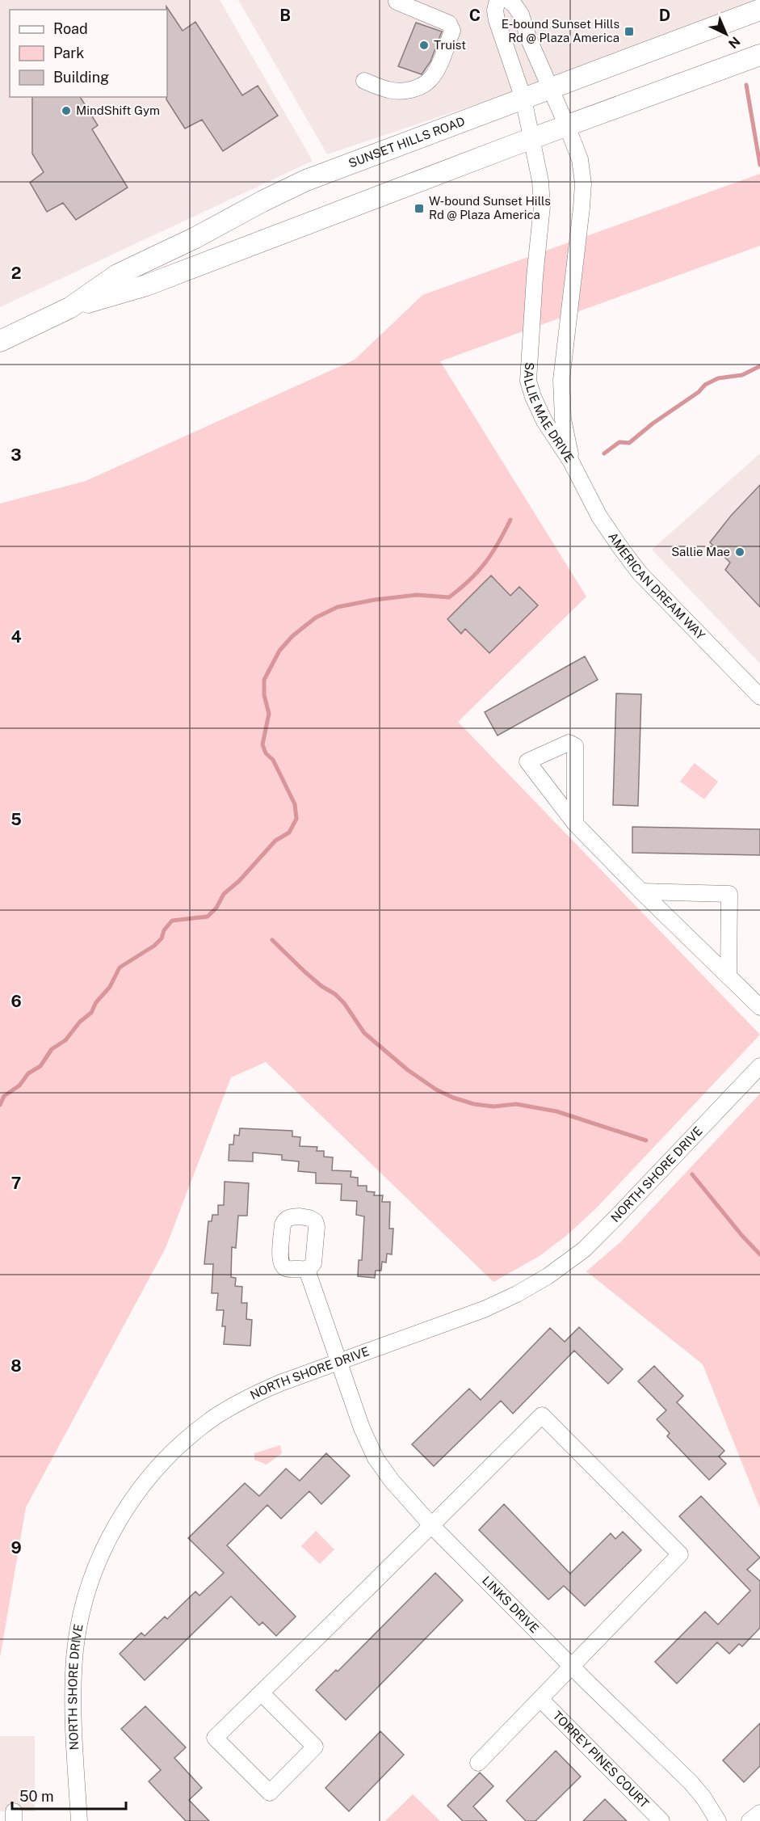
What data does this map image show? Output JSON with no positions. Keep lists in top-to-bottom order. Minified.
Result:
{"streets":{"main road":["SUNSET HILLS ROAD"],"street":["SALLIE MAE DRIVE","AMERICAN DREAM WAY","NORTH SHORE DRIVE","LINKS DRIVE","TORREY PINES COURT"]},"crossings":[["SUNSET HILLS ROAD","SALLIE MAE DRIVE"],["SALLIE MAE DRIVE","AMERICAN DREAM WAY"],["NORTH SHORE DRIVE","LINKS DRIVE"]],"places":{"transit":["E-bound Sunset Hills Rd @ Plaza America","W-bound Sunset Hills Rd @ Plaza America"],"other":["Truist","MindShift Gym","Sallie Mae"]},"legend":["Road","Park","Building"],"scale_bar":"50 m","north":"bottom right","grid":{"columns":["B","C","D"],"rows":["2","3","4","5","6","7","8","9"]}}
